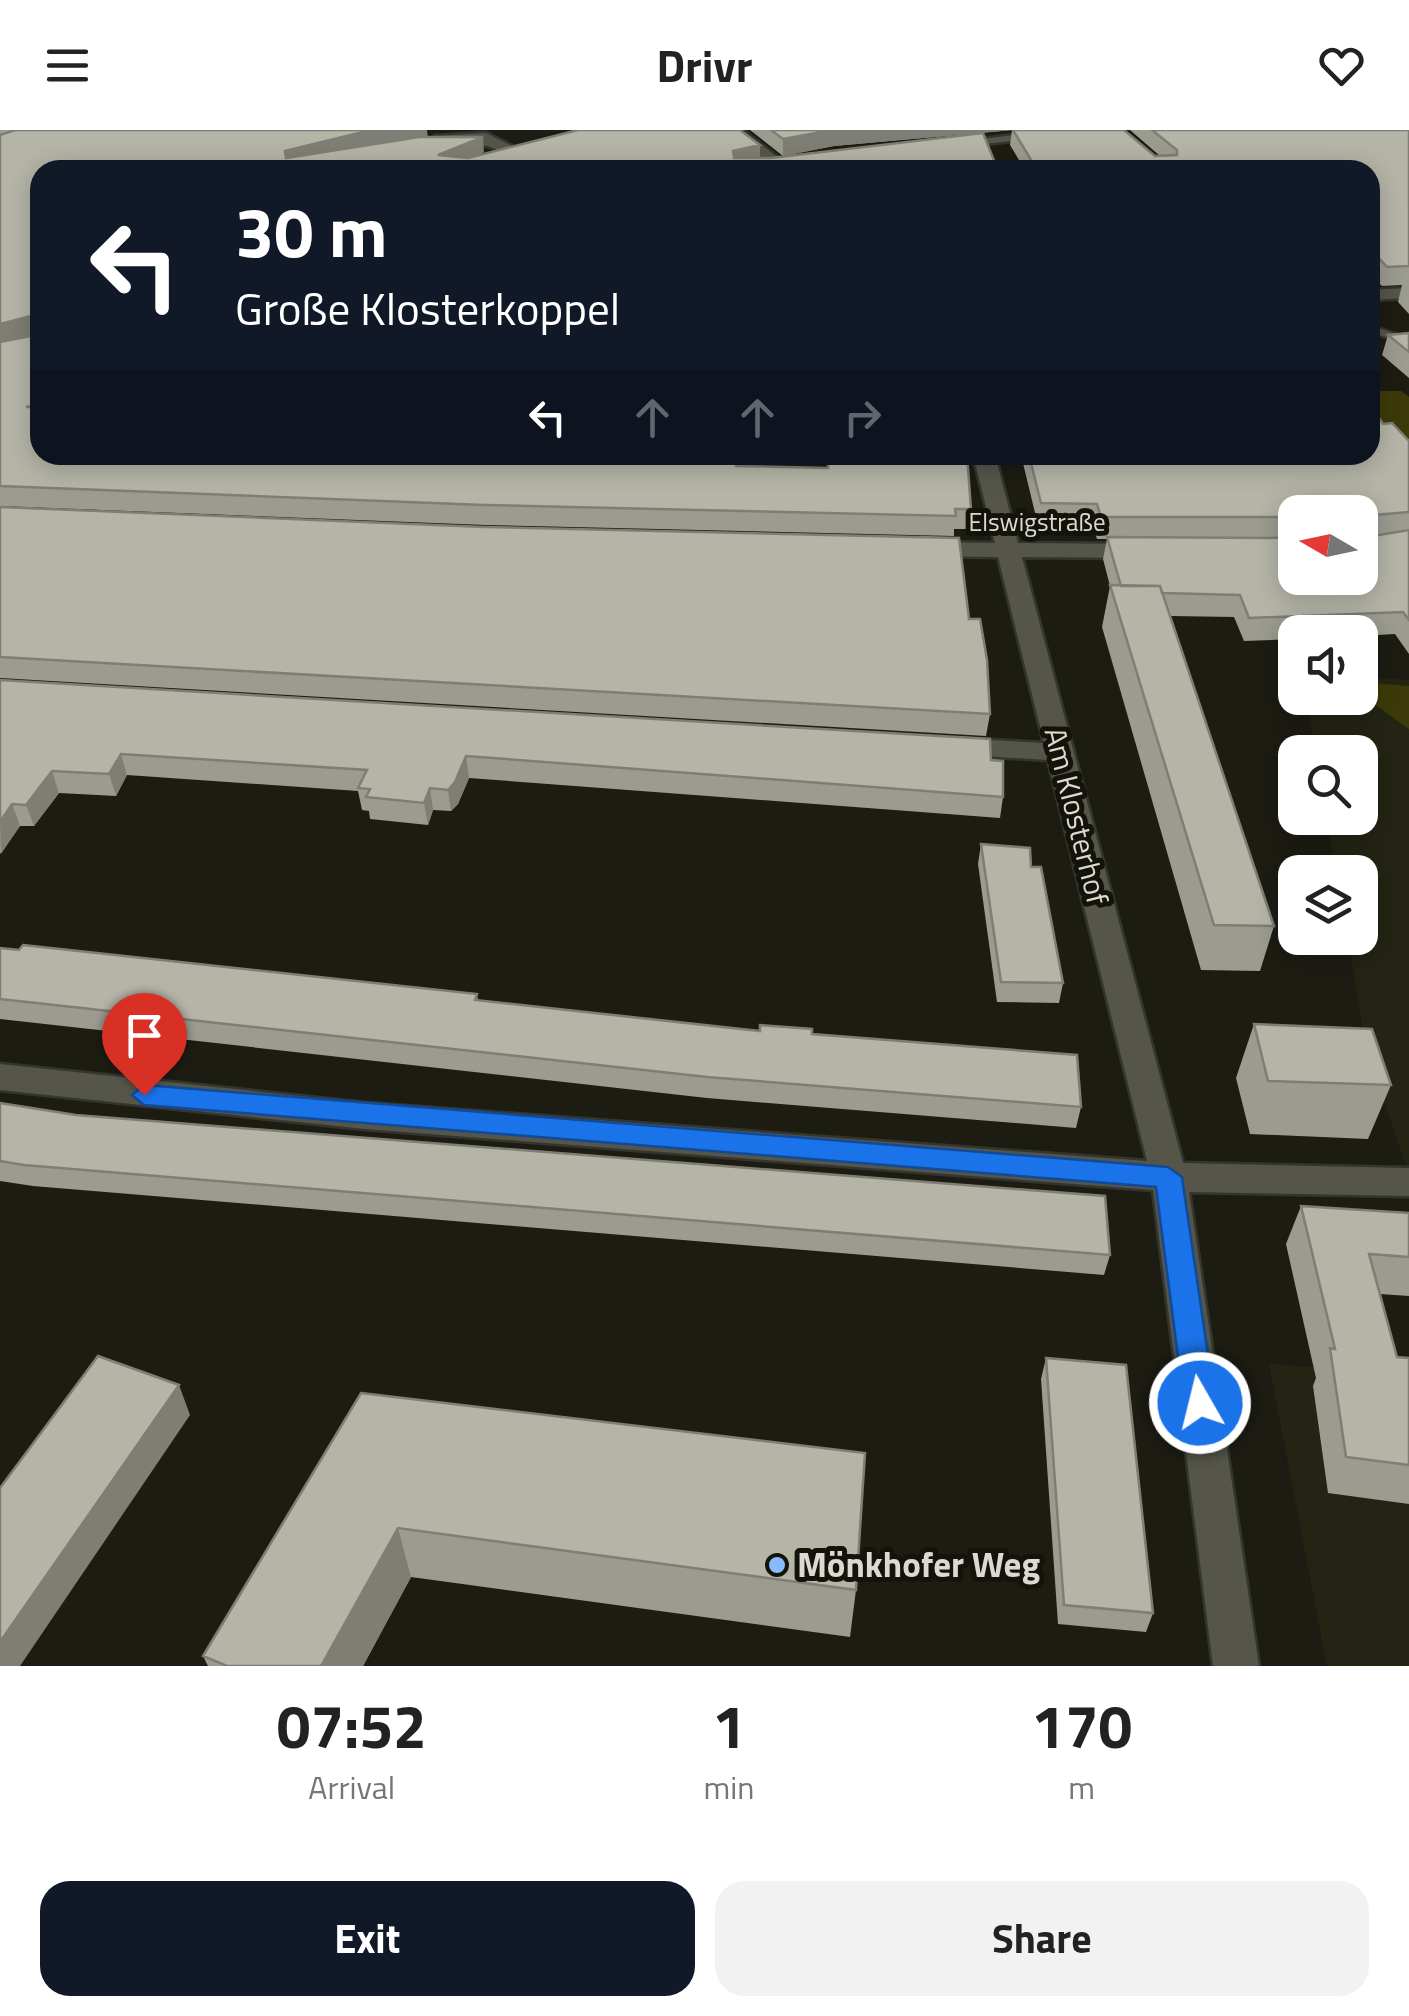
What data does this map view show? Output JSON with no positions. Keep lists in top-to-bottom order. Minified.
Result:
{"streets":{"street":["Elswigstraße","Am Klosterhof"]},"crossings":[["Elswigstraße","Am Klosterhof"]],"places":["Mönkhofer Weg"],"north":"left","page":{"header":"Drivr","turn":["30 m","Große Klosterkoppel"],"eta":["07:52","Arrival","1","min","170","m"],"buttons":["Exit","Share"]}}
